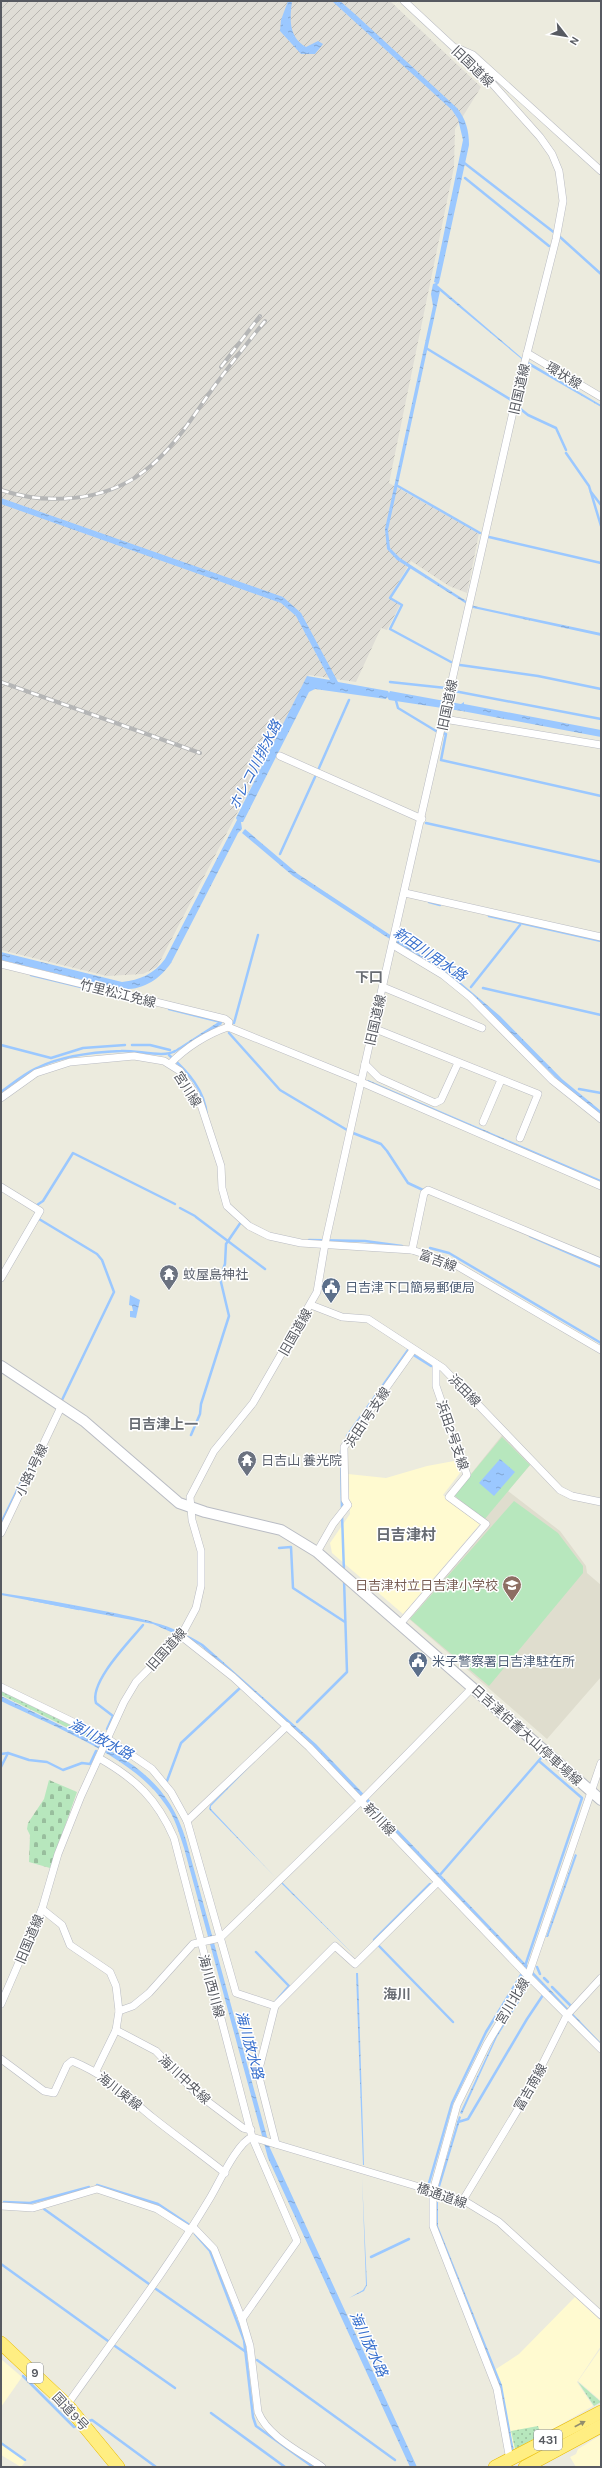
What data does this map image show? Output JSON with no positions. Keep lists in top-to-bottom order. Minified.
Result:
{"streets":{"highway":["9","国道9号","431"],"main road":["日吉津伯耆大山停車場線"],"street":["旧国道線","環状線","竹里松江免線","宮川線","富吉線","浜田線","浜田1号支線","浜田2号支線","小路1号線","新川線","海川西川線","宮川北線","海川中央線","富吉南線","海川東線","橋通道線"]},"crossings":[["旧国道線","環状線"],["旧国道線","宮川線"],["旧国道線","富吉線"],["旧国道線","浜田線"],["旧国道線","日吉津伯耆大山停車場線"],["旧国道線","新川線"],["旧国道線","海川西川線"],["宮川線","富吉線"],["浜田線","浜田1号支線"],["浜田線","浜田2号支線"],["浜田1号支線","日吉津伯耆大山停車場線"],["浜田2号支線","日吉津伯耆大山停車場線"],["小路1号線","日吉津伯耆大山停車場線"],["日吉津伯耆大山停車場線","宮川北線"],["新川線","宮川北線"],["新川線","富吉南線"],["海川西川線","海川中央線"],["宮川北線","橋通道線"],["宮川北線","431"],["海川中央線","橋通道線"],["富吉南線","橋通道線"]],"districts":["下口","日吉津上一","日吉津村","海川"],"water":["ホレコ川排水路","新田川用水路","海川放水路"],"places":{"temple":["蚊屋島神社","日吉山 養光院"],"public building":["日吉津下口簡易郵便局","米子警察署日吉津駐在所"],"school or university":["日吉津村立日吉津小学校"]},"north":"bottom right"}
